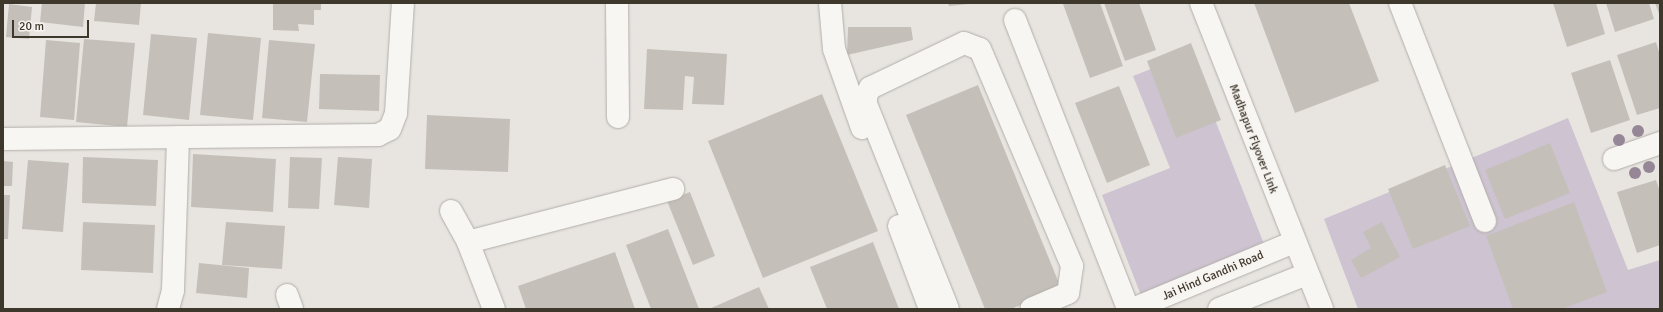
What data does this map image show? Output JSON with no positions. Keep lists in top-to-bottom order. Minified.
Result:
{"streets":{"street":["Madhapur Flyover Link","Jai Hind Gandhi Road"]},"crossings":[["Madhapur Flyover Link","Jai Hind Gandhi Road"]],"scale_bar":"20 m"}
